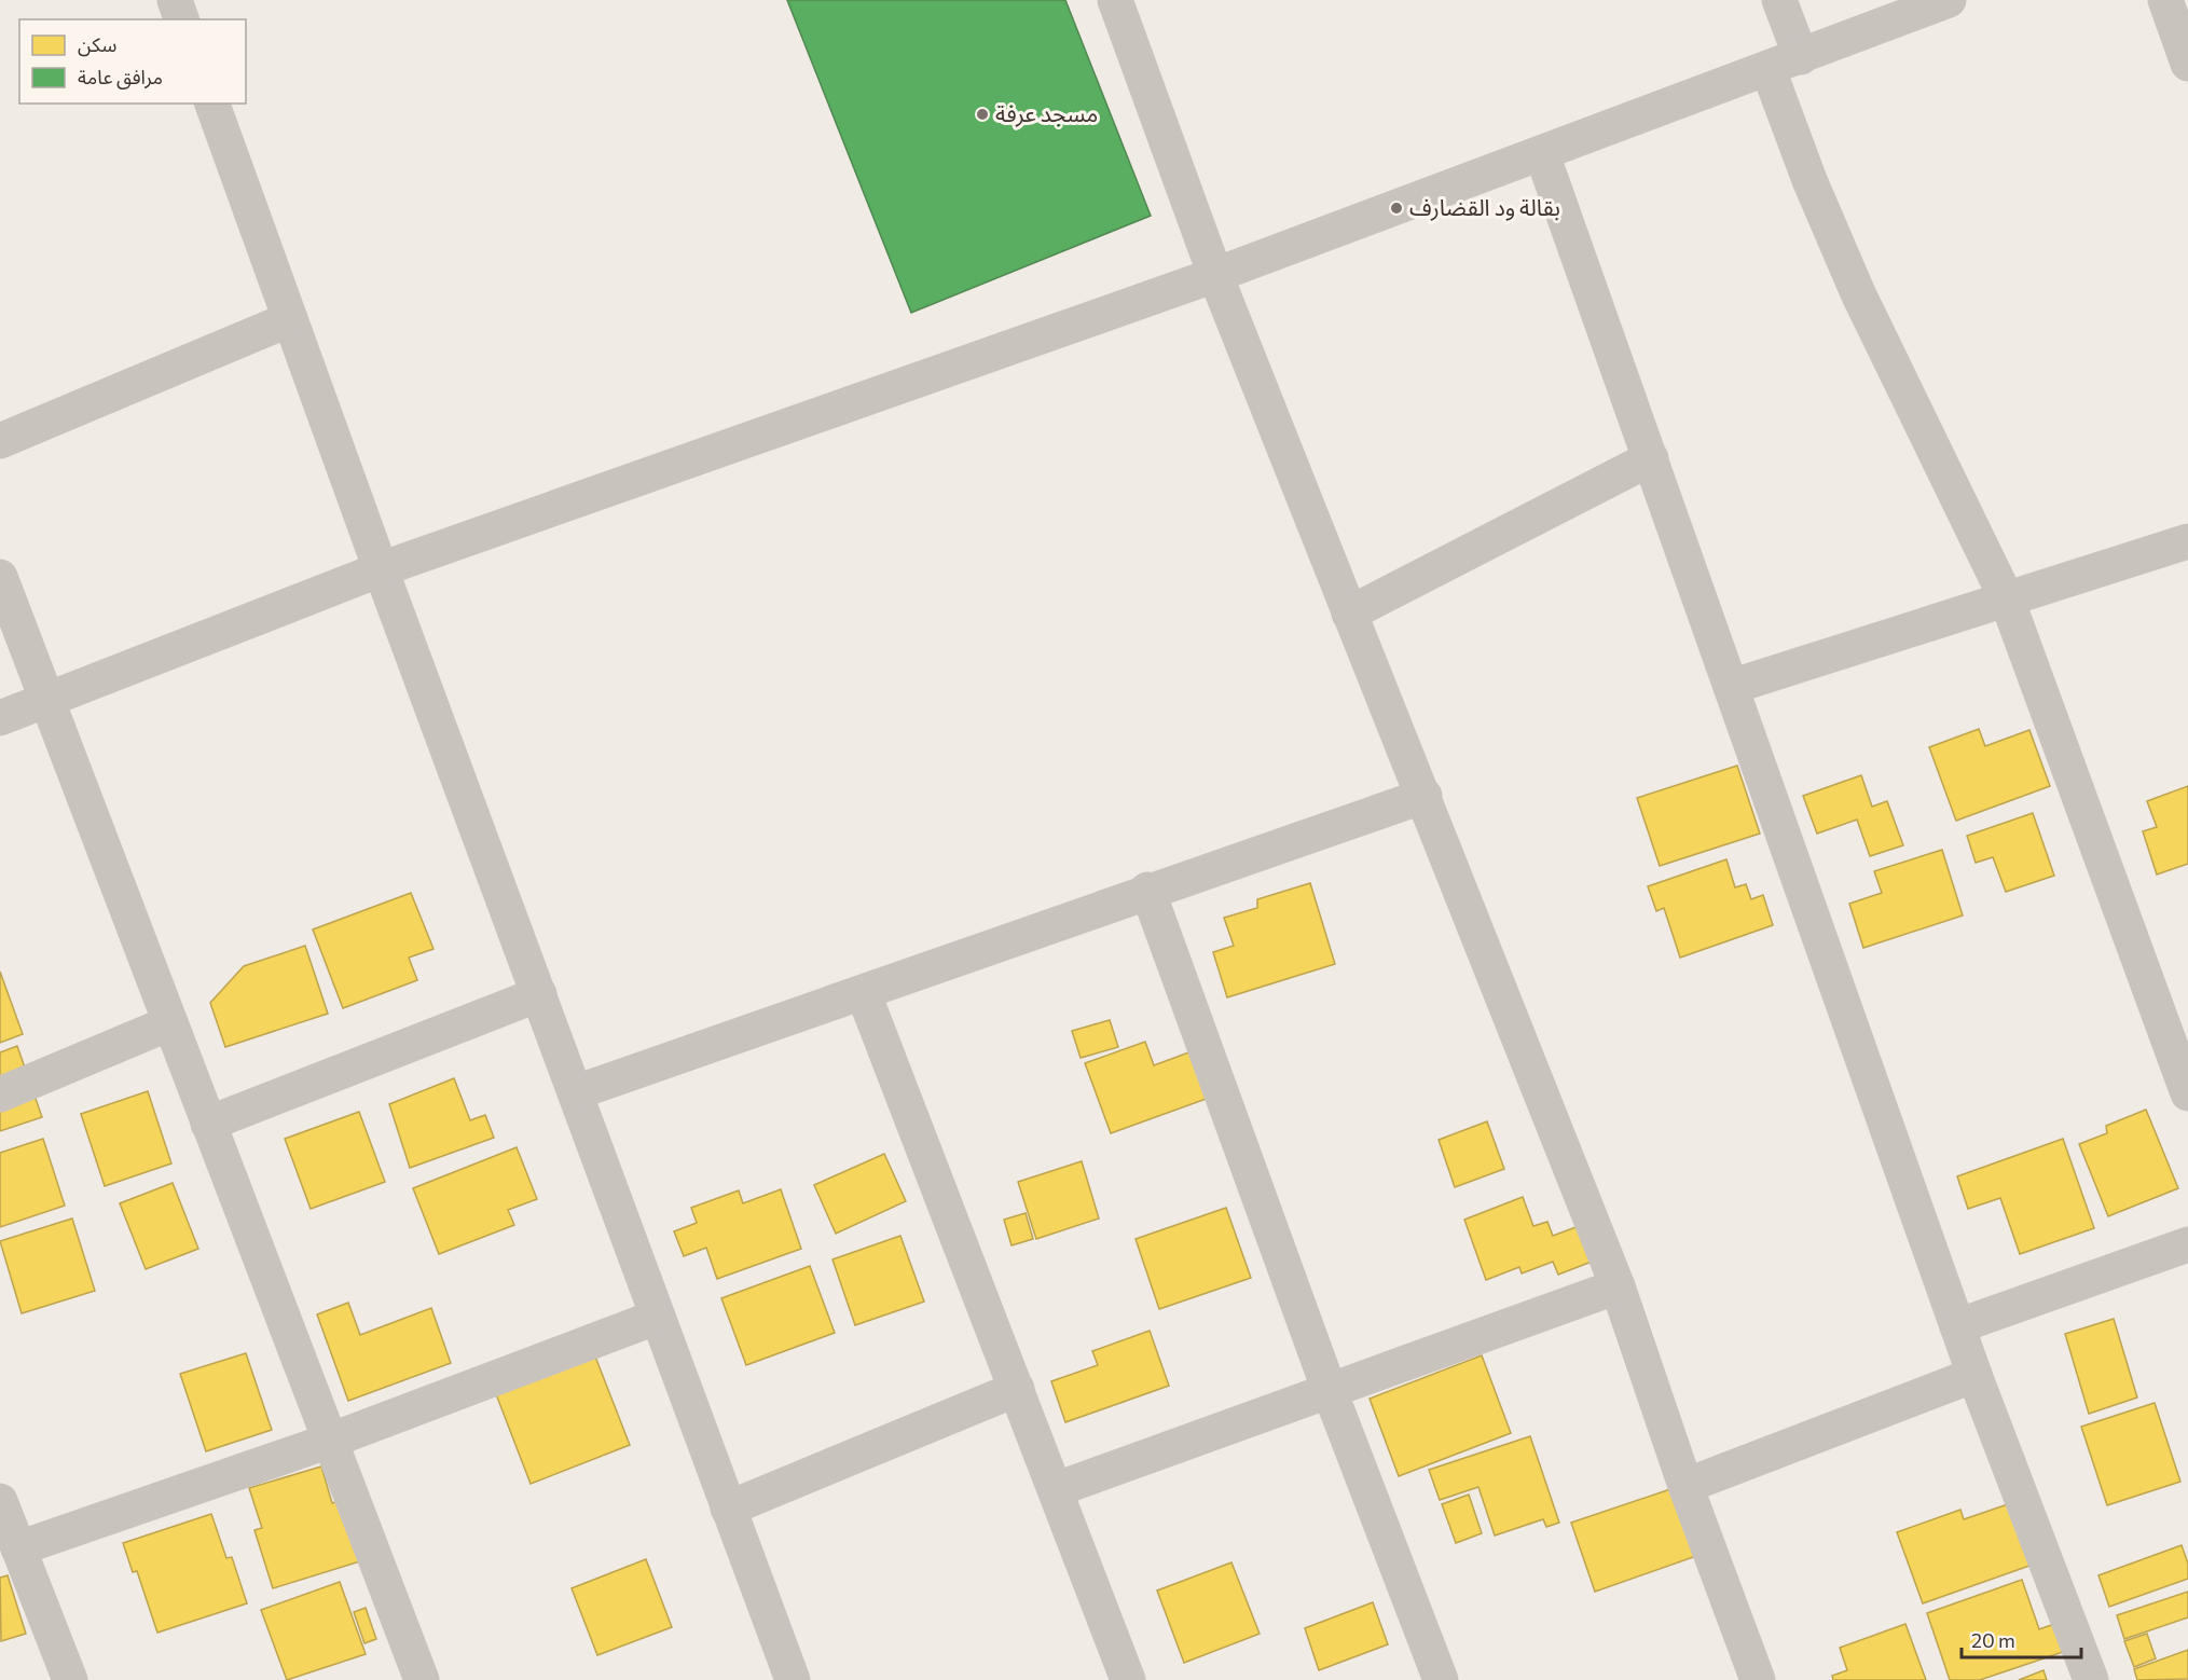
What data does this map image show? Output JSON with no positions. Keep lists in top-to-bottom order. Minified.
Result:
{"places":["مسجد عرفة","بقالة ود القضارف"],"legend":["سكن","مرافق عامة"],"scale_bar":"20 m"}
